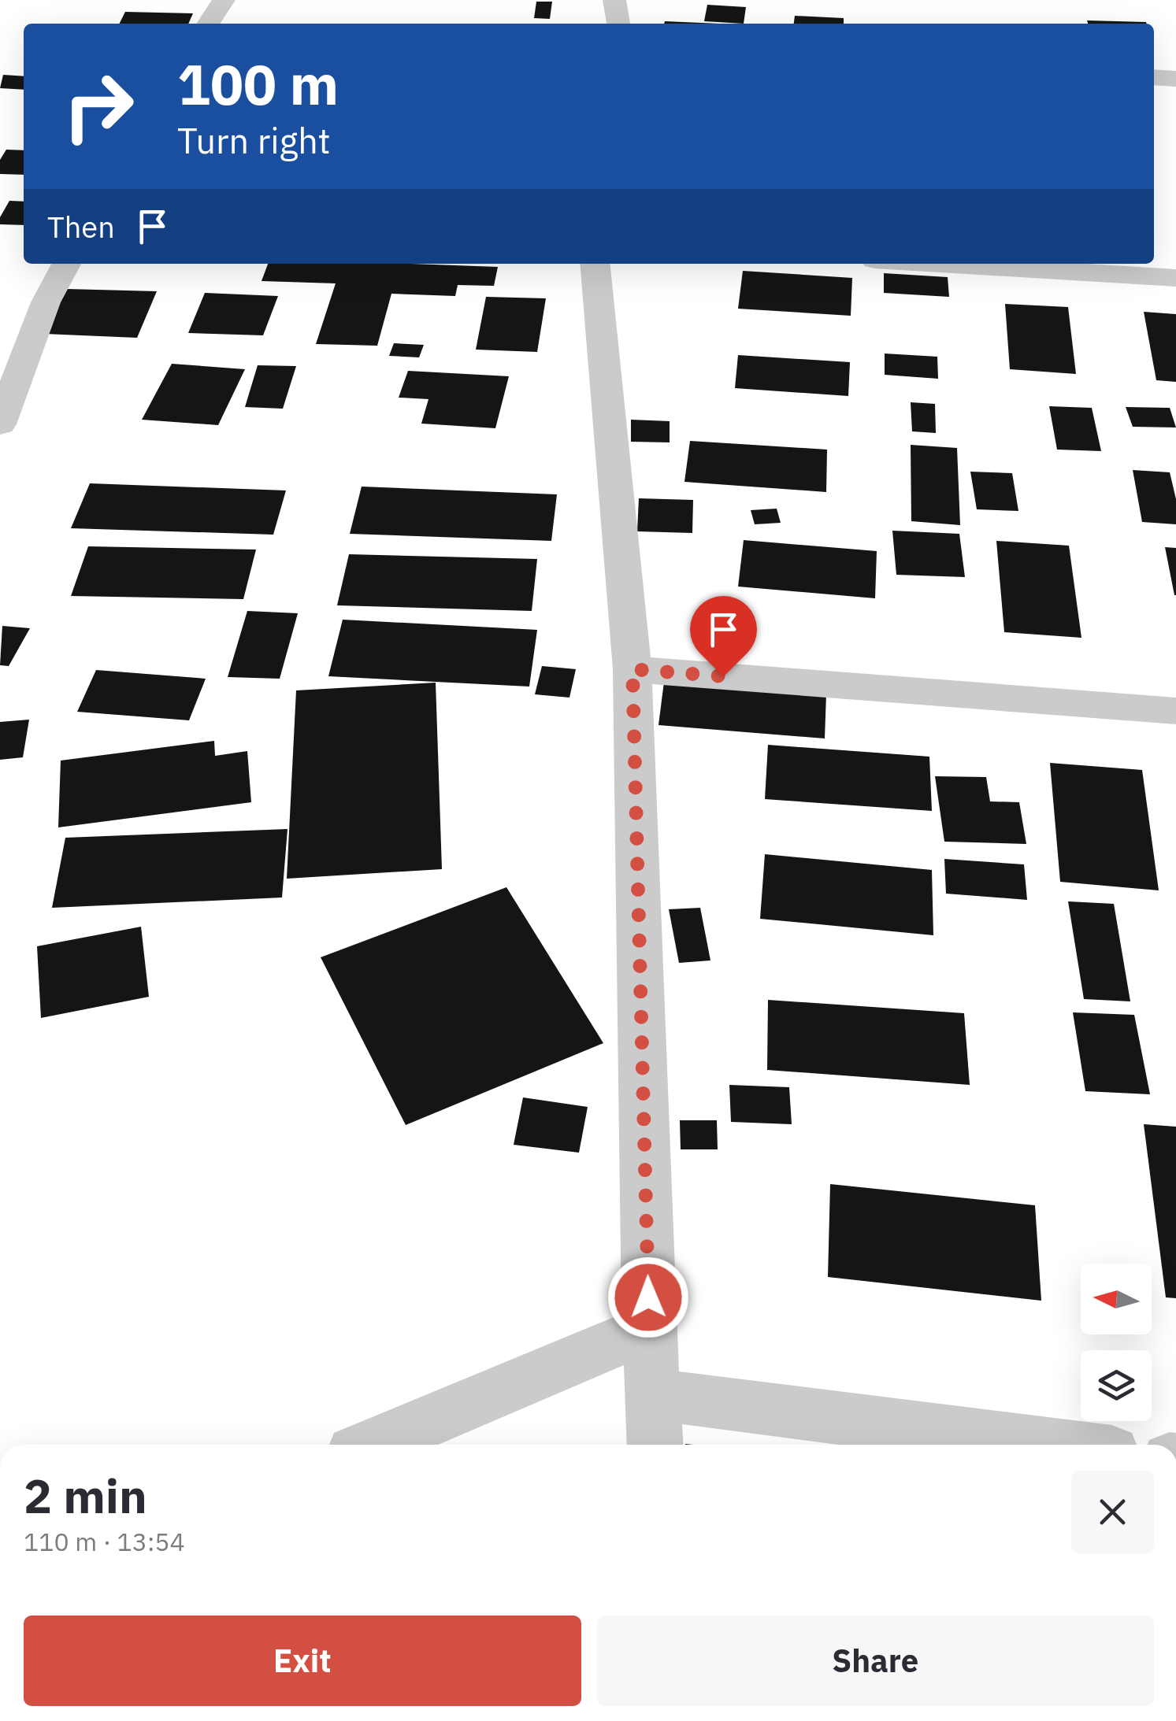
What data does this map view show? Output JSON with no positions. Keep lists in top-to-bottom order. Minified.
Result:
{"north":"left","page":{"turn":["100 m","Turn right"],"then":"Then","heading":["2 min","110 m · 13:54"],"buttons":["Exit","Share"]}}
